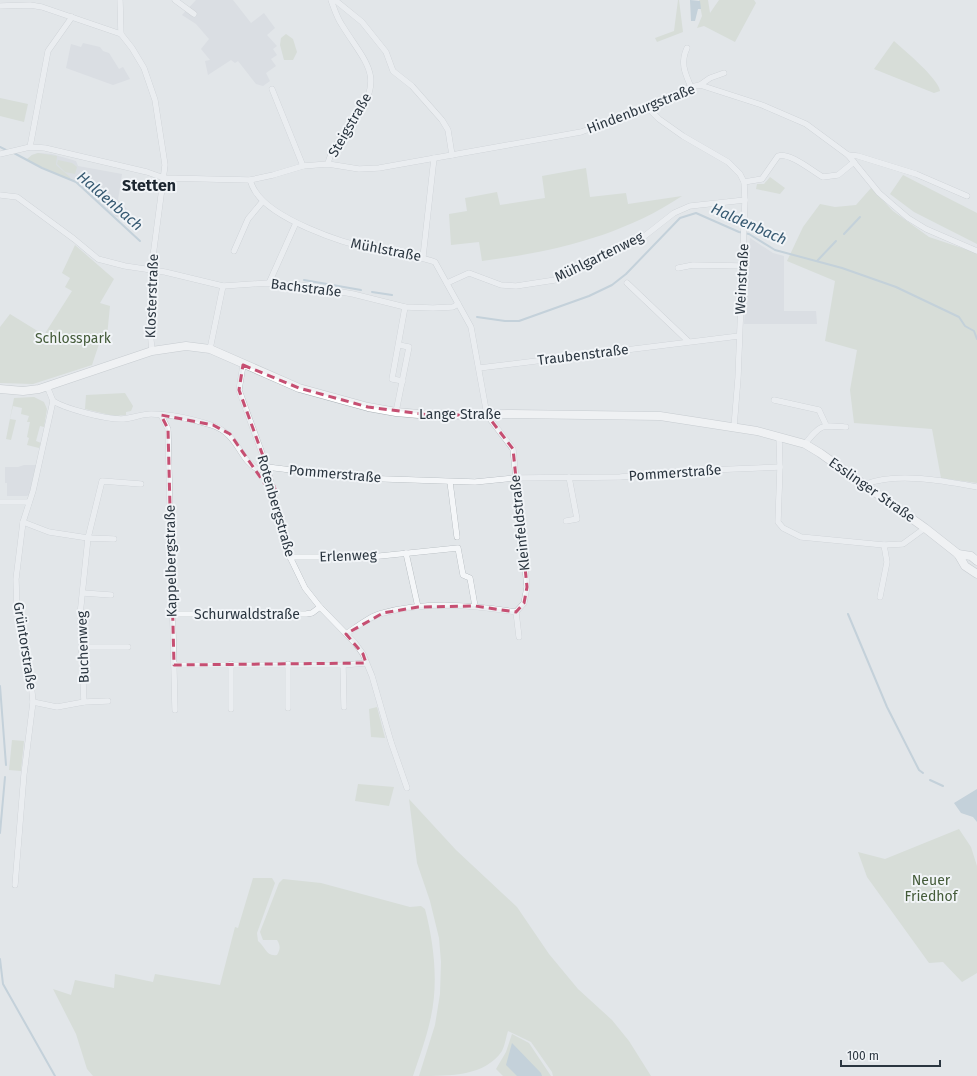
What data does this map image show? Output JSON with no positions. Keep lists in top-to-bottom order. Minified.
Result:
{"streets":{"main road":["Klosterstraße","Lange Straße","Esslinger Straße"],"street":["Hindenburgstraße","Steigstraße","Mühlstraße","Mühlgartenweg","Weinstraße","Bachstraße","Traubenstraße","Pommerstraße","Rotenbergstraße","Kleinfeldstraße","Erlenweg","Kappelbergstraße","Schurwaldstraße","Grüntorstraße","Buchenweg"]},"crossings":[["Hindenburgstraße","Steigstraße"],["Hindenburgstraße","Klosterstraße"],["Mühlstraße","Mühlgartenweg"],["Mühlstraße","Bachstraße"],["Mühlstraße","Traubenstraße"],["Mühlstraße","Lange Straße"],["Mühlstraße","Kleinfeldstraße"],["Mühlgartenweg","Weinstraße"],["Weinstraße","Traubenstraße"],["Weinstraße","Lange Straße"],["Bachstraße","Klosterstraße"],["Klosterstraße","Lange Straße"],["Lange Straße","Esslinger Straße"],["Lange Straße","Rotenbergstraße"],["Lange Straße","Kleinfeldstraße"],["Pommerstraße","Rotenbergstraße"],["Pommerstraße","Kleinfeldstraße"],["Pommerstraße","Kappelbergstraße"],["Pommerstraße","Grüntorstraße"],["Rotenbergstraße","Erlenweg"],["Rotenbergstraße","Schurwaldstraße"],["Kappelbergstraße","Schurwaldstraße"],["Grüntorstraße","Buchenweg"]],"districts":["Stetten"],"water":["Haldenbach"],"parks":["Schlosspark","Neuer Friedhof"],"scale_bar":"100 m"}
